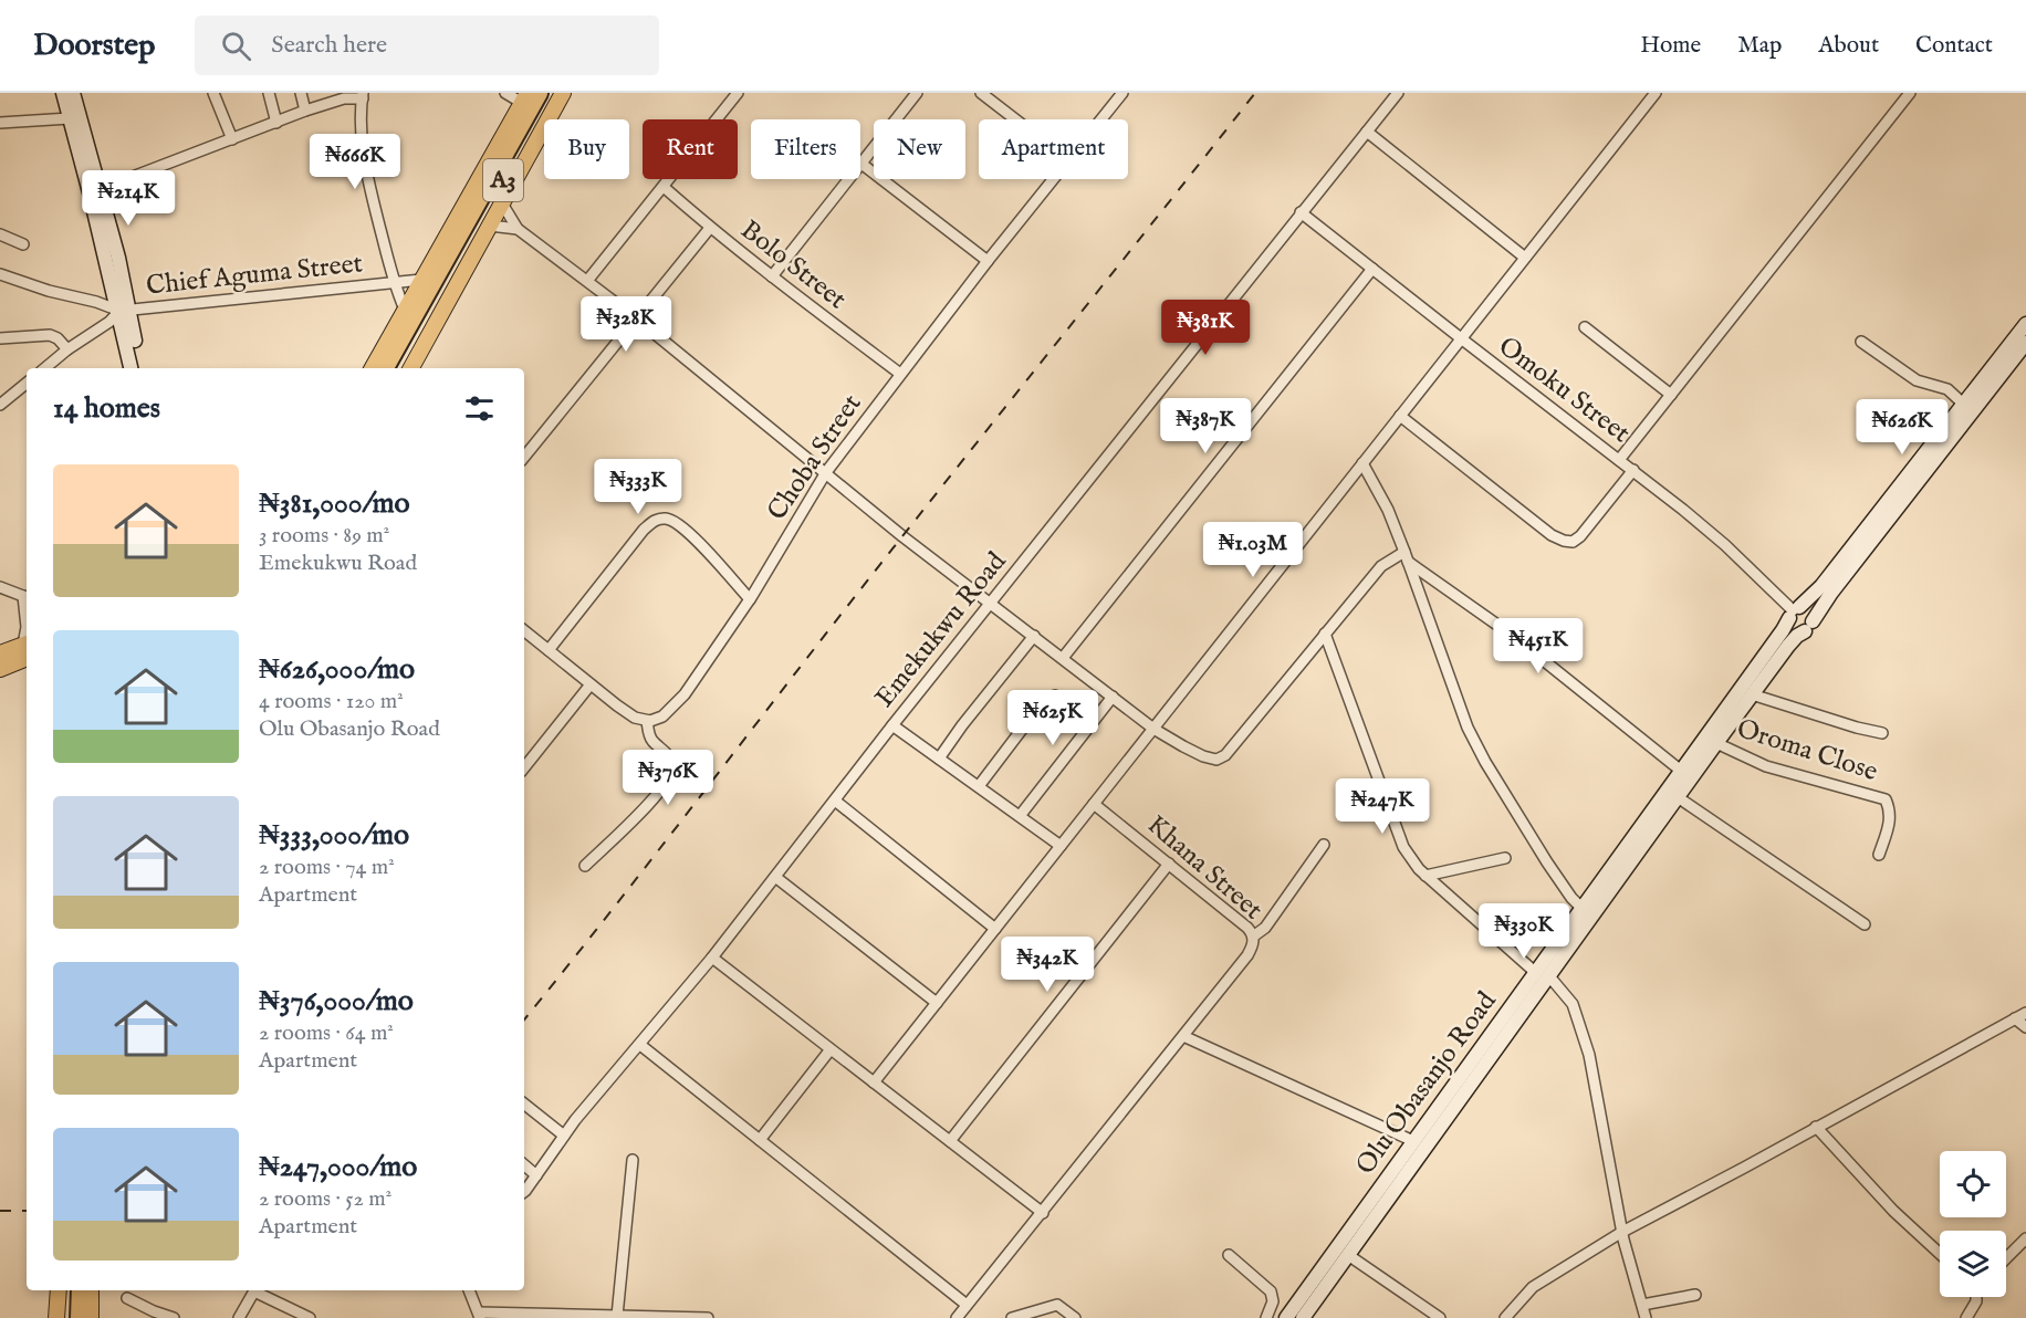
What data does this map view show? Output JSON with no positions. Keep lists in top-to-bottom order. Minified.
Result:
{"streets":{"highway":["A3"],"main road":["Olu Obasanjo Road"],"street":["Bolo Street","Chief Aguma Street","Omoku Street","Choba Street","Emekukwu Road","Oroma Close","Khana Street"]},"crossings":[["Bolo Street","Choba Street"],["Omoku Street","Emekukwu Road"],["Omoku Street","Olu Obasanjo Road"],["Oroma Close","Olu Obasanjo Road"]],"page":{"header":"Doorstep","search":"Search here","nav":["Home","Map","About","Contact"],"chip":["Buy","Rent","Filters","New","Apartment"],"price":["₦666K","₦214K","₦328K","₦381K","₦387K","₦626K","₦333K","₦1.03M","₦451K","₦625K","₦376K","₦247K","₦330K","₦342K"],"heading":"14 homes","list":[{"name":"₦381,000/mo","note":"3 rooms · 89 m² · Emekukwu Road"},{"name":"₦626,000/mo","note":"4 rooms · 120 m² · Olu Obasanjo Road"},{"name":"₦333,000/mo","note":"2 rooms · 74 m² · Apartment"},{"name":"₦376,000/mo","note":"2 rooms · 64 m² · Apartment"},{"name":"₦247,000/mo","note":"2 rooms · 52 m² · Apartment"}]}}
